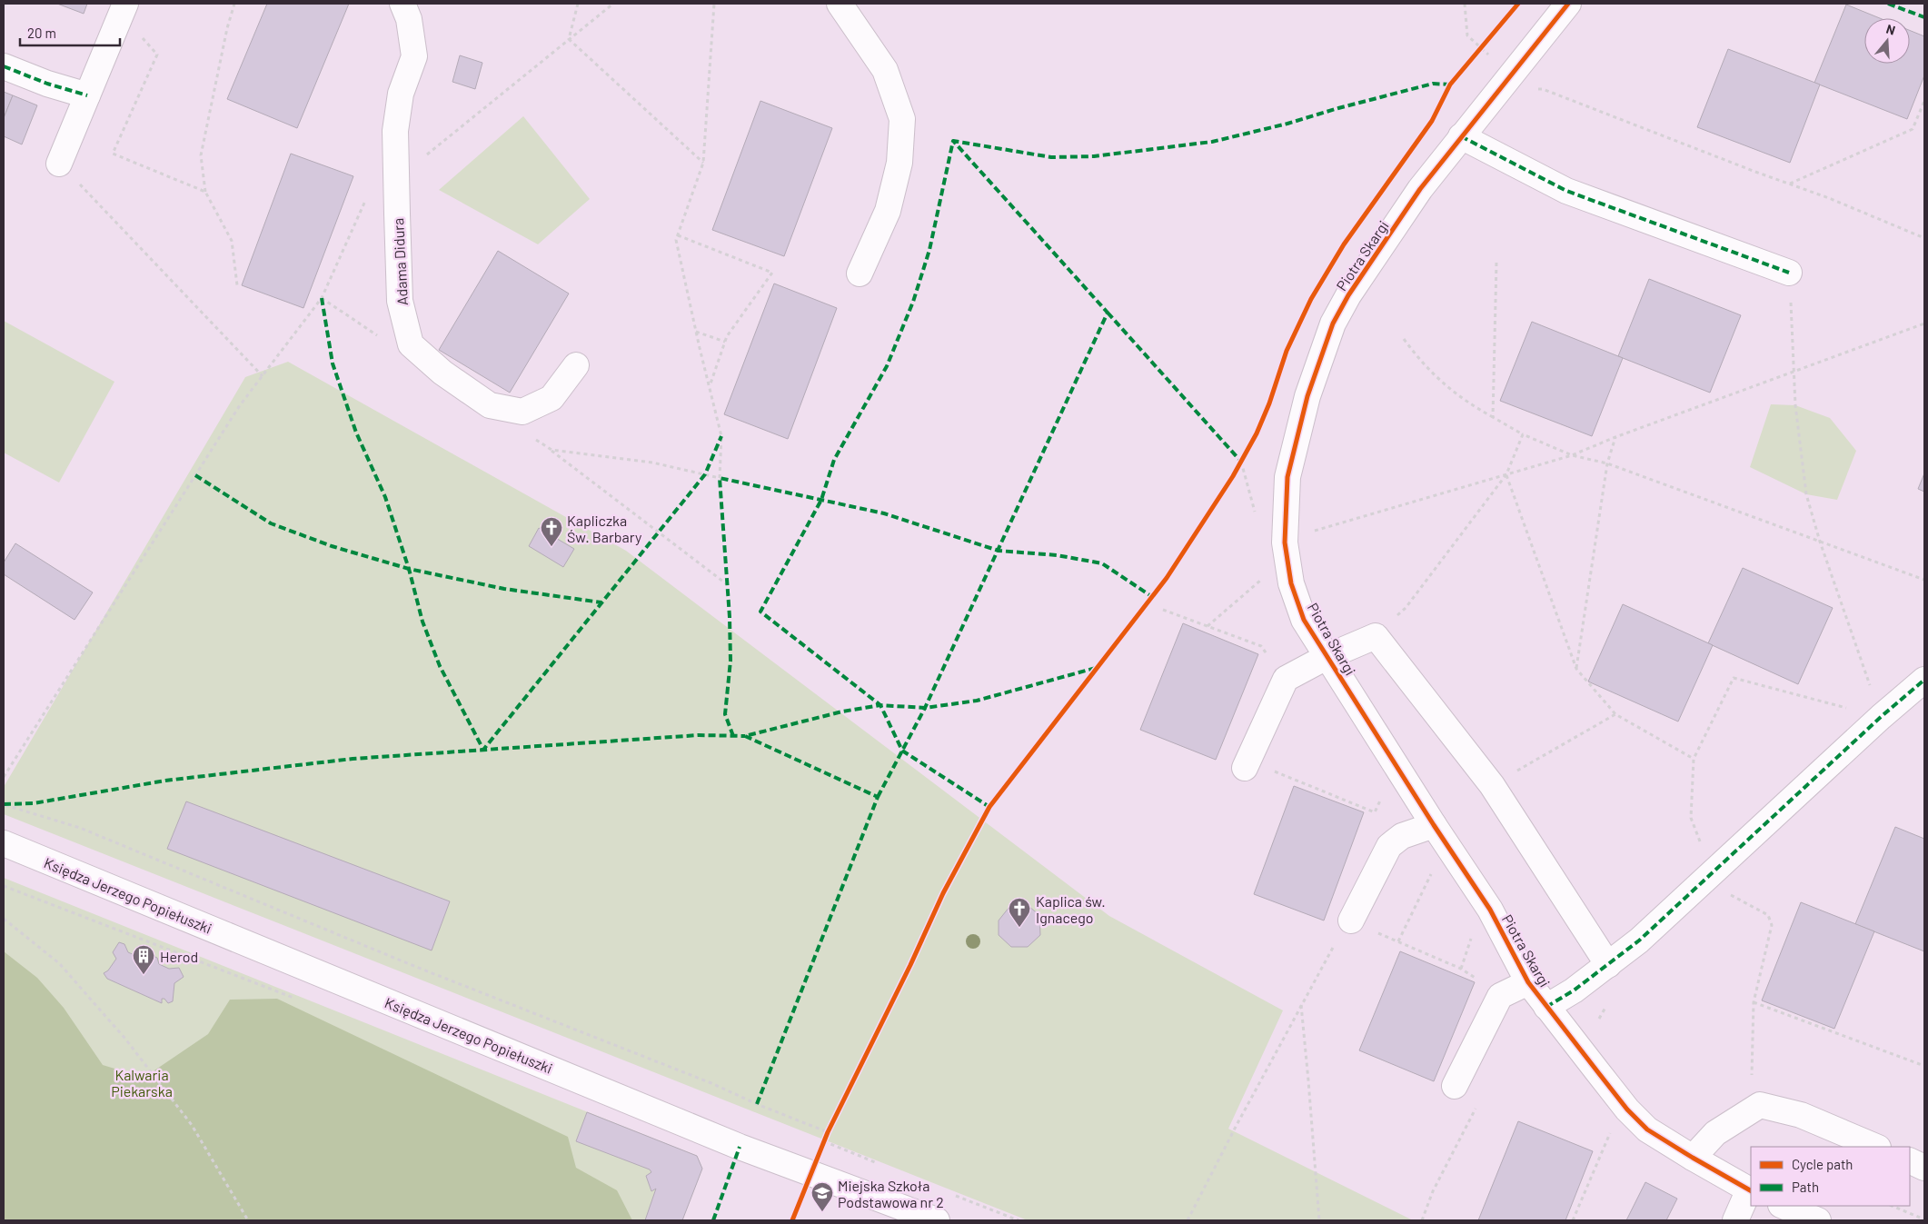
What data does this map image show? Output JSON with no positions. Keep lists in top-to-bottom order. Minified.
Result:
{"streets":{"street":["Piotra Skargi","Adama Didura","Księdza Jerzego Popiełuszki"]},"parks":["Kalwaria Piekarska"],"places":{"church":["Kapliczka Św. Barbary","Kaplica św. Ignacego"],"building":["Herod"],"school or university":["Miejska Szkoła Podstawowa nr 2"]},"legend":["Cycle path","Path"],"scale_bar":"20 m","north":"top"}
